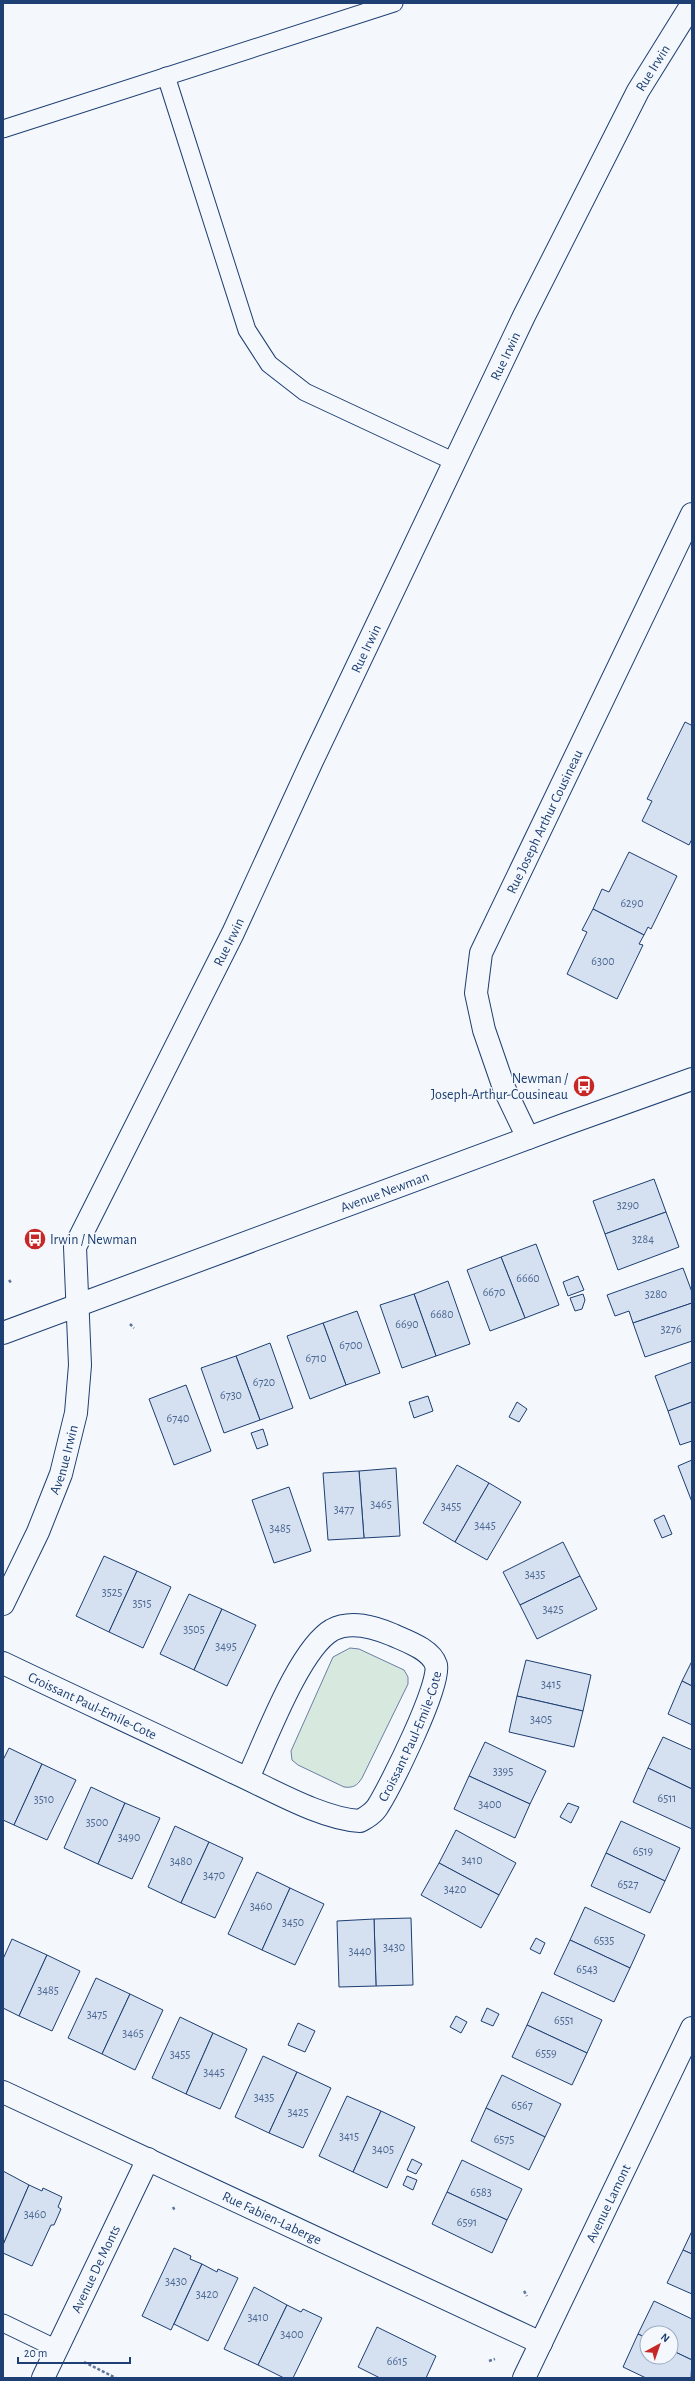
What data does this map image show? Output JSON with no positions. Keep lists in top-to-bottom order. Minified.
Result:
{"streets":{"street":["Rue Irwin","Rue Joseph Arthur Cousineau","Avenue Newman","Avenue Irwin","Croissant Paul-Emile-Cote","Avenue Lamont","Rue Fabien-Laberge","Avenue De Monts"]},"crossings":[["Rue Irwin","Avenue Newman"],["Rue Irwin","Avenue Irwin"],["Rue Joseph Arthur Cousineau","Avenue Newman"],["Avenue Newman","Avenue Irwin"],["Avenue Lamont","Rue Fabien-Laberge"],["Rue Fabien-Laberge","Avenue De Monts"]],"places":{"bus stop":["Newman / Joseph-Arthur-Cousineau","Irwin / Newman"]},"house_numbers":["6290","6300","3290","3284","6660","6670","3280","6680","6690","3276","6700","6710","6720","6730","6740","3465","3455","3477","3445","3485","3435","3525","3515","3425","3505","3495","3415","3405","3395","6511","3510","3400","3500","3490","6519","3410","3480","3470","6527","3420","3460","3450","6535","3430","3440","6543","3485","3475","6551","3465","6559","3455","3445","3435","6567","3425","3415","6575","3405","6583","3460","6591","3430","3420","3410","3400","6615"],"scale_bar":"20 m","north":"top right"}
